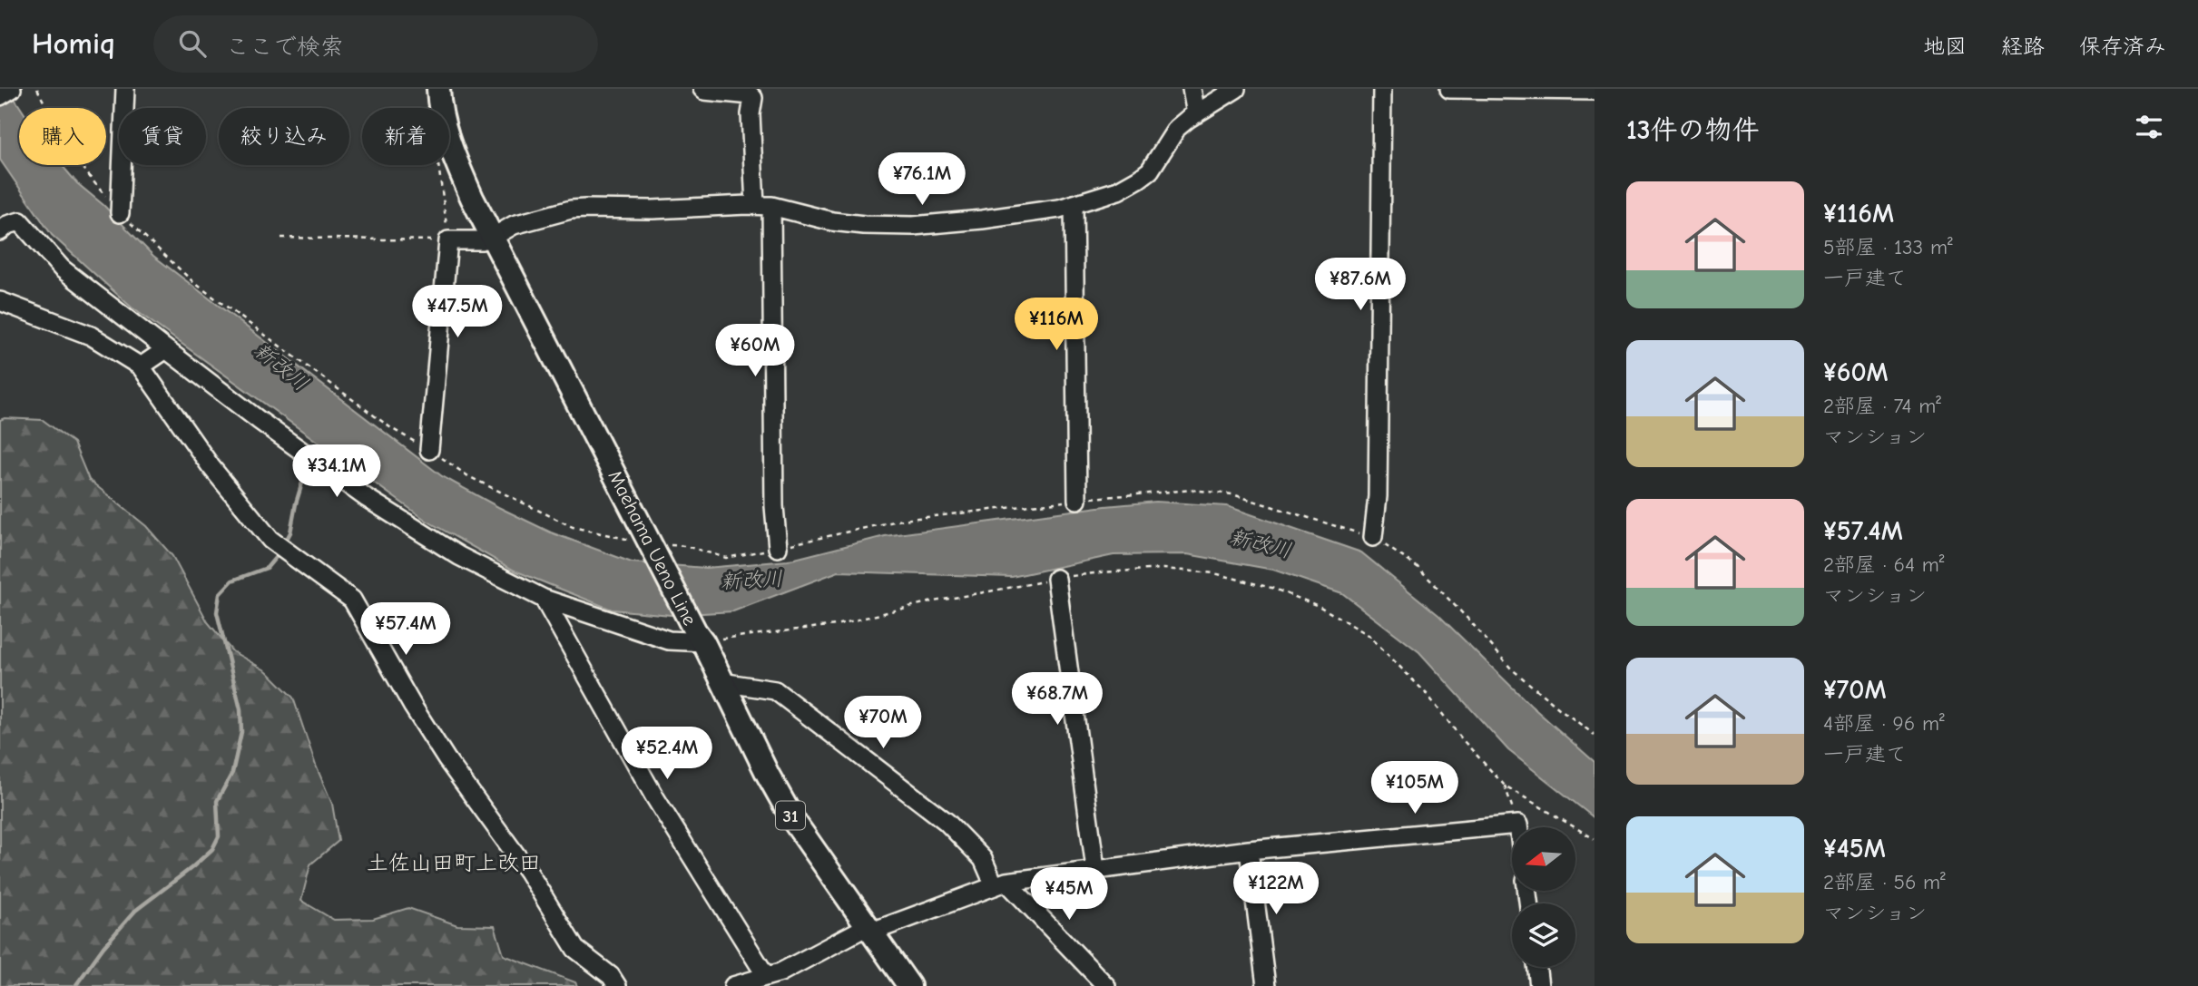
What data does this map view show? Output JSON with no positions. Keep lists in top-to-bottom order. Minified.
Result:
{"streets":{"main road":["Maehama Ueno Line","31"]},"districts":["土佐山田町上改田"],"water":["新改川"],"north":"left","page":{"header":"Homiq","search":"ここで検索","nav":["地図","経路","保存済み"],"heading":"13件の物件","chip":["購入","賃貸","絞り込み","新着"],"price":["¥76.1M","¥87.6M","¥47.5M","¥116M","¥60M","¥34.1M","¥57.4M","¥68.7M","¥70M","¥52.4M","¥105M","¥122M","¥45M"],"list":[{"name":"¥116M","note":"5部屋 · 133 m² · 一戸建て"},{"name":"¥60M","note":"2部屋 · 74 m² · マンション"},{"name":"¥57.4M","note":"2部屋 · 64 m² · マンション"},{"name":"¥70M","note":"4部屋 · 96 m² · 一戸建て"},{"name":"¥45M","note":"2部屋 · 56 m² · マンション"}]}}
